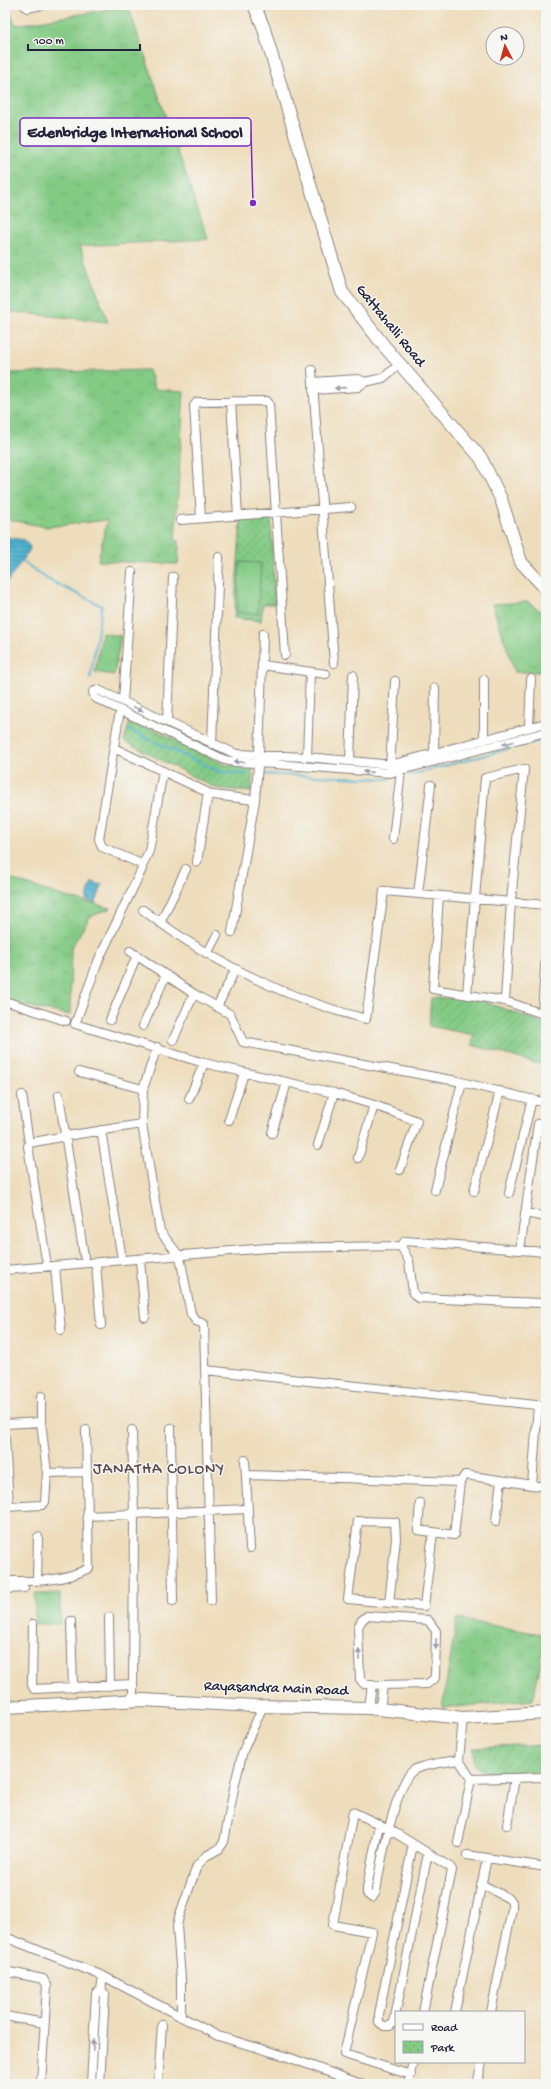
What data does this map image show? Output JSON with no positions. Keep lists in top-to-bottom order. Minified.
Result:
{"streets":{"main road":["Gattahalli Road","Rayasandra Main Road"]},"districts":["JANATHA COLONY"],"places":["Edenbridge International School"],"legend":["Road","Park"],"scale_bar":"100 m","north":"top"}
